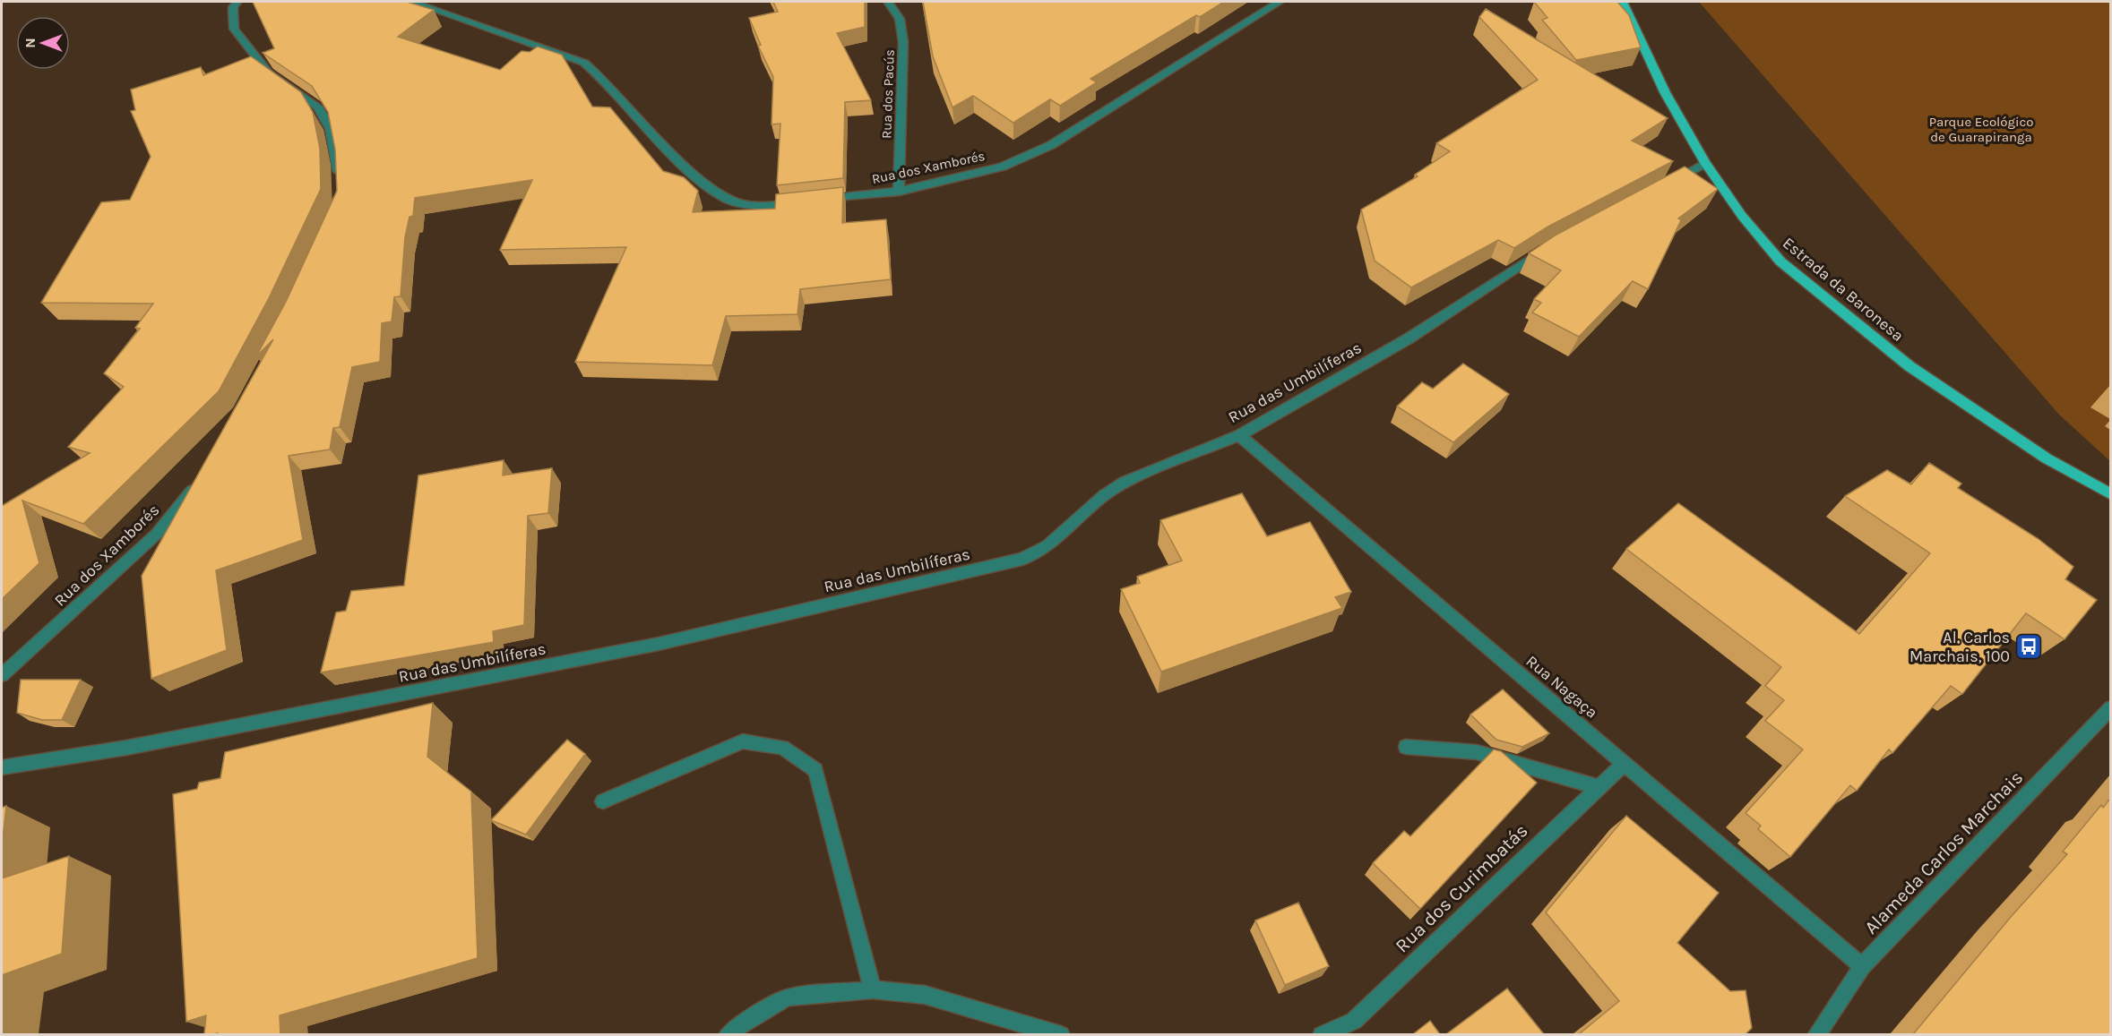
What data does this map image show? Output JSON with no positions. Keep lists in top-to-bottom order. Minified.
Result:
{"streets":{"main road":["Estrada da Baronesa"],"street":["Rua dos Pacús","Rua dos Xamborés","Rua das Umbilíferas","Rua Nagaça","Alameda Carlos Marchais","Rua dos Curimbatás"]},"crossings":[["Rua dos Pacús","Rua dos Xamborés"],["Rua das Umbilíferas","Rua Nagaça"],["Rua Nagaça","Alameda Carlos Marchais"],["Rua Nagaça","Rua dos Curimbatás"]],"parks":["Parque Ecológico de Guarapiranga"],"places":{"bus stop":["Al. Carlos Marchais, 100"]},"north":"left"}
